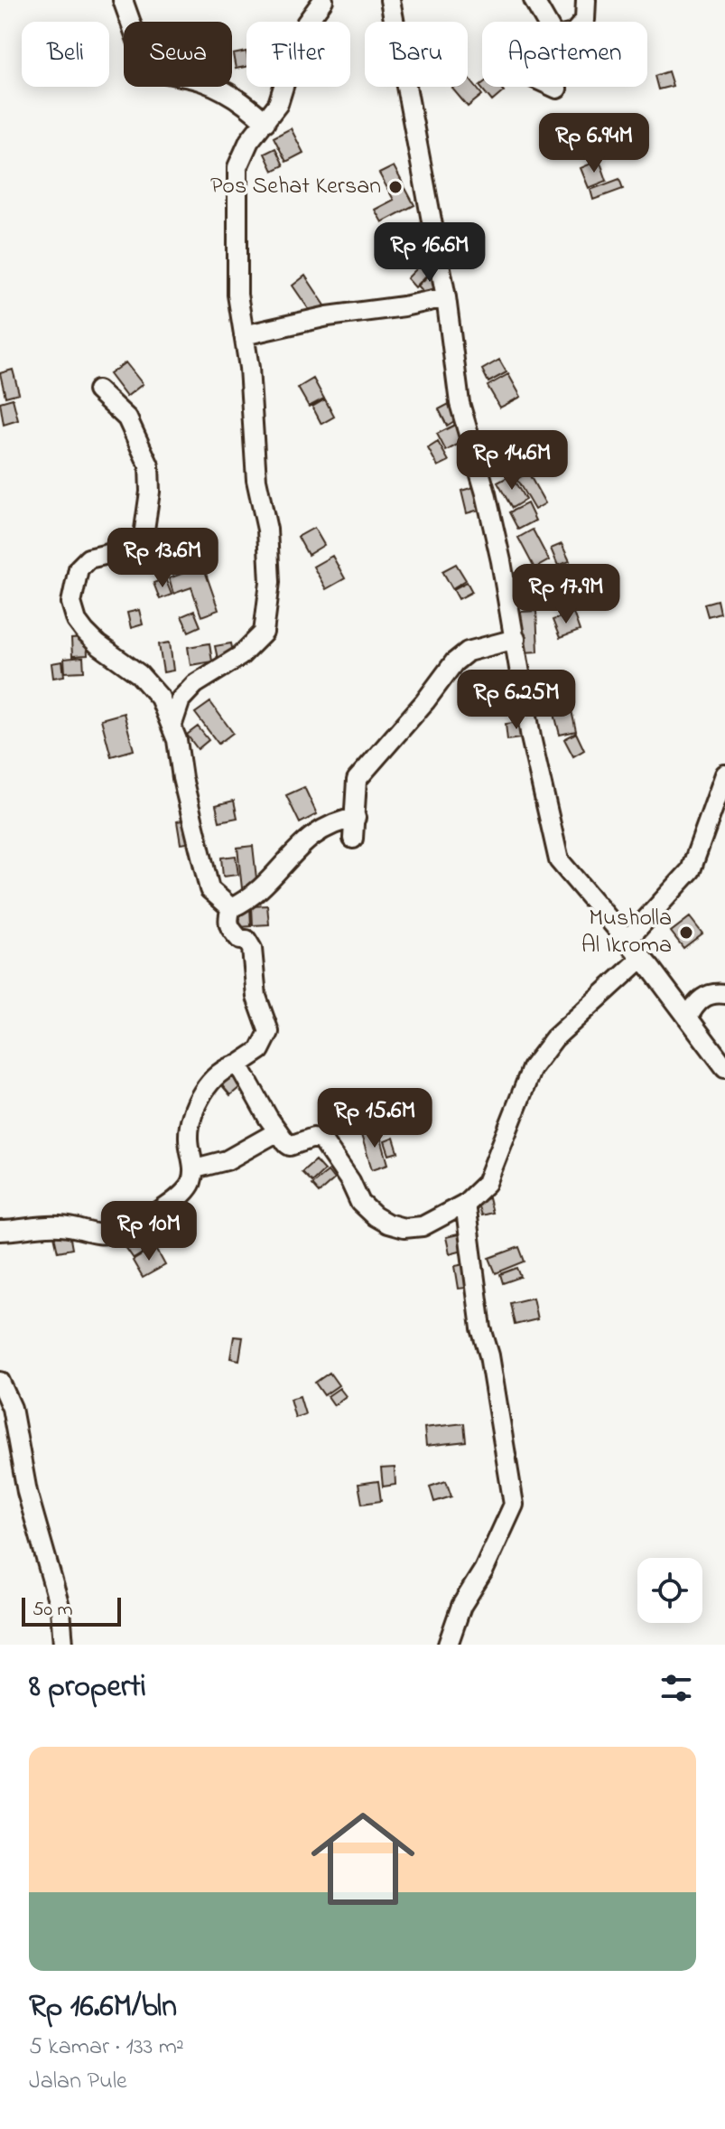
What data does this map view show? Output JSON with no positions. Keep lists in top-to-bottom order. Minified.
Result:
{"places":["Pos Sehat Kersan","Musholla Al Ikroma"],"scale_bar":"50 m","page":{"chip":["Beli","Sewa","Filter","Baru","Apartemen"],"price":["Rp 6.94M","Rp 16.6M","Rp 14.6M","Rp 13.6M","Rp 17.9M","Rp 6.25M","Rp 15.6M","Rp 10M"],"scale":"50 m","heading":"8 properti","list":[{"name":"Rp 16.6M/bln","note":"5 kamar · 133 m² · Jalan Pule"}]}}
